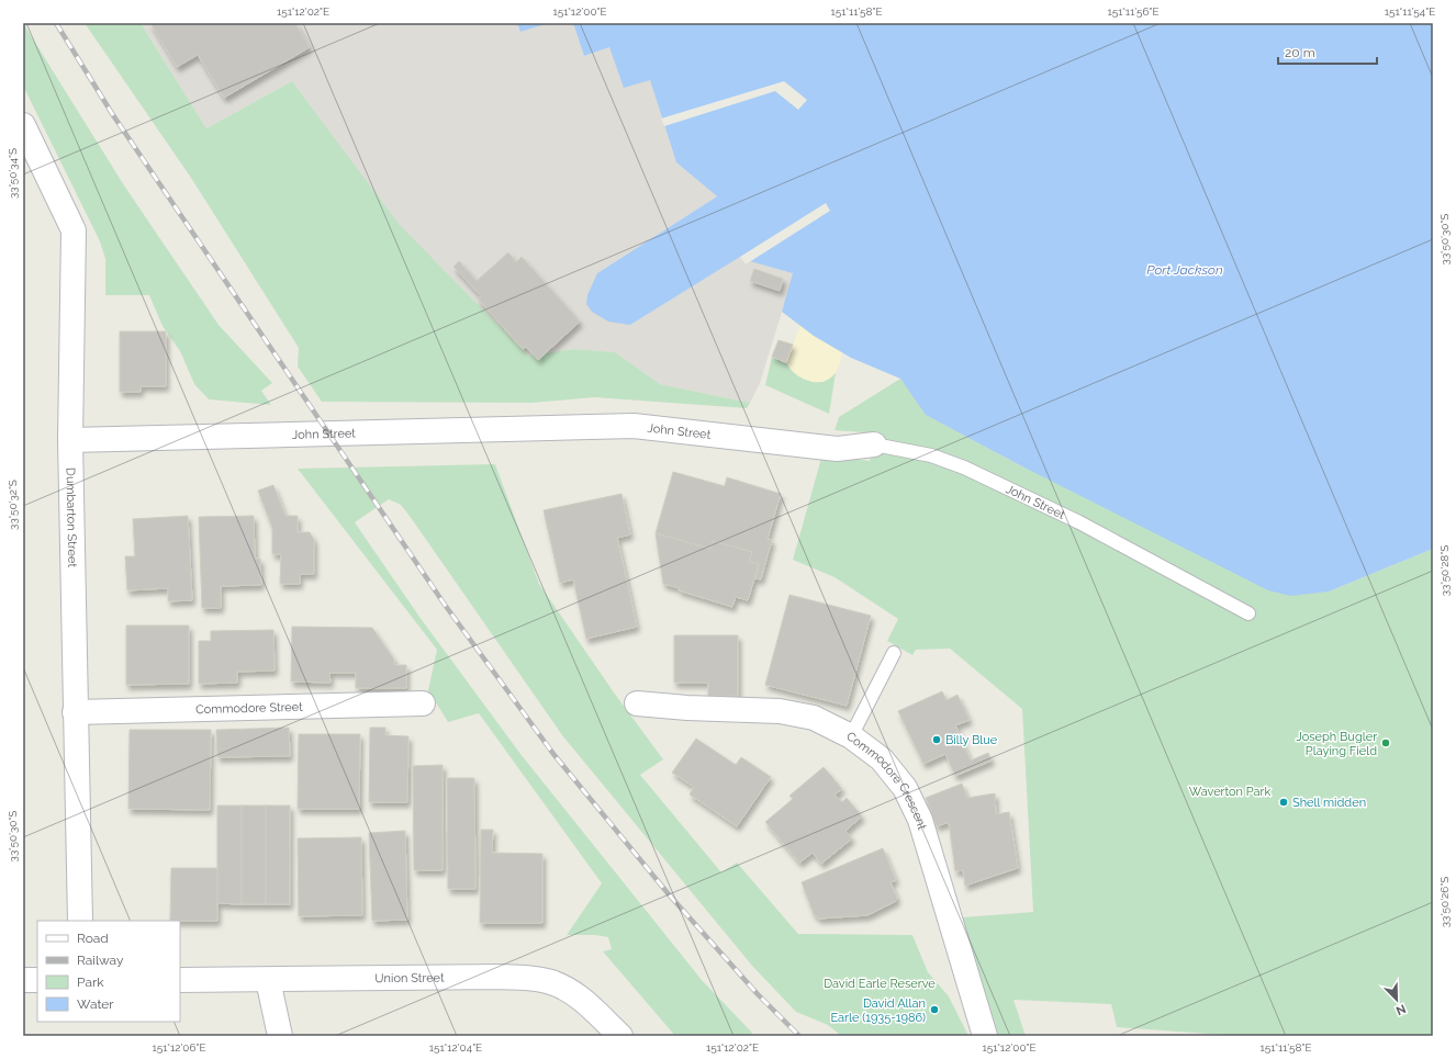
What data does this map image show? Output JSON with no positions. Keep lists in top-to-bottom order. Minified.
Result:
{"streets":{"street":["John Street","Dumbarton Street","Commodore Street","Commodore Crescent","Union Street"]},"crossings":[["John Street","Dumbarton Street"],["Dumbarton Street","Commodore Street"]],"water":["Port Jackson"],"parks":["Waverton Park","David Earle Reserve"],"places":["Billy Blue","Joseph Bugler Playing Field","Shell midden","David Allan Earle (1935-1986)"],"legend":["Road","Railway","Park","Water"],"scale_bar":"20 m","north":"bottom right","coordinates":["151°12'02\"E","151°12'00\"E","151°11'58\"E","151°11'56\"E","151°11'54\"E","33°50'34\"S","33°50'30\"S","33°50'32\"S","33°50'28\"S","33°50'26\"S","151°12'06\"E","151°12'04\"E"]}
